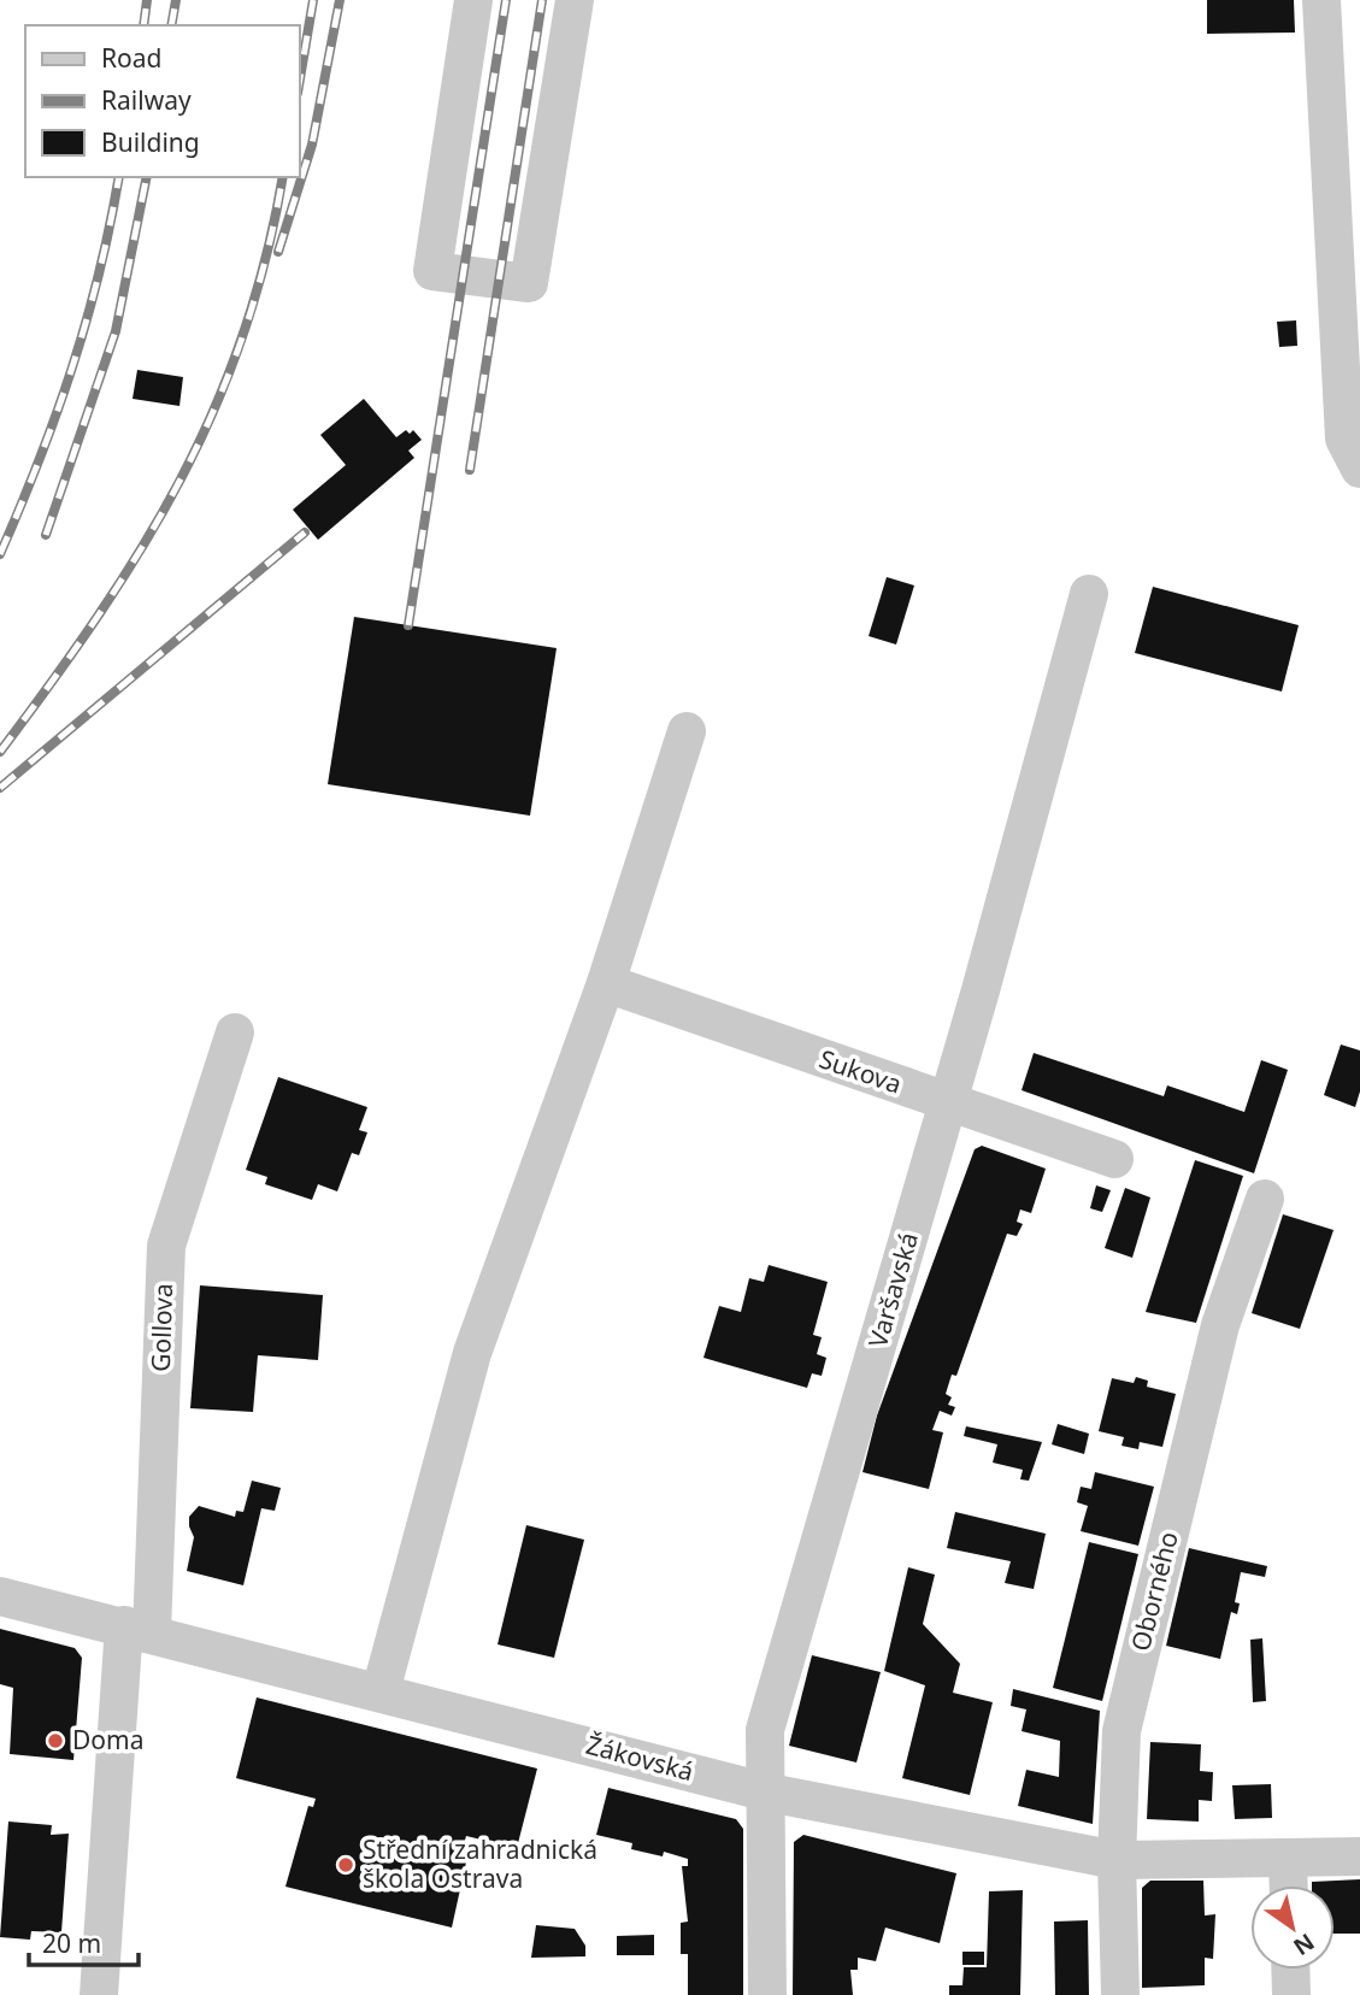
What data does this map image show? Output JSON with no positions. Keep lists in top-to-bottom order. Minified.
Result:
{"streets":{"street":["Sukova","Varšavská","Gollova","Oborného","Žákovská"]},"crossings":[["Sukova","Varšavská"],["Varšavská","Žákovská"],["Gollova","Žákovská"],["Oborného","Žákovská"]],"places":["Doma","Střední zahradnická škola Ostrava"],"legend":["Road","Railway","Building"],"scale_bar":"20 m","north":"bottom right"}
